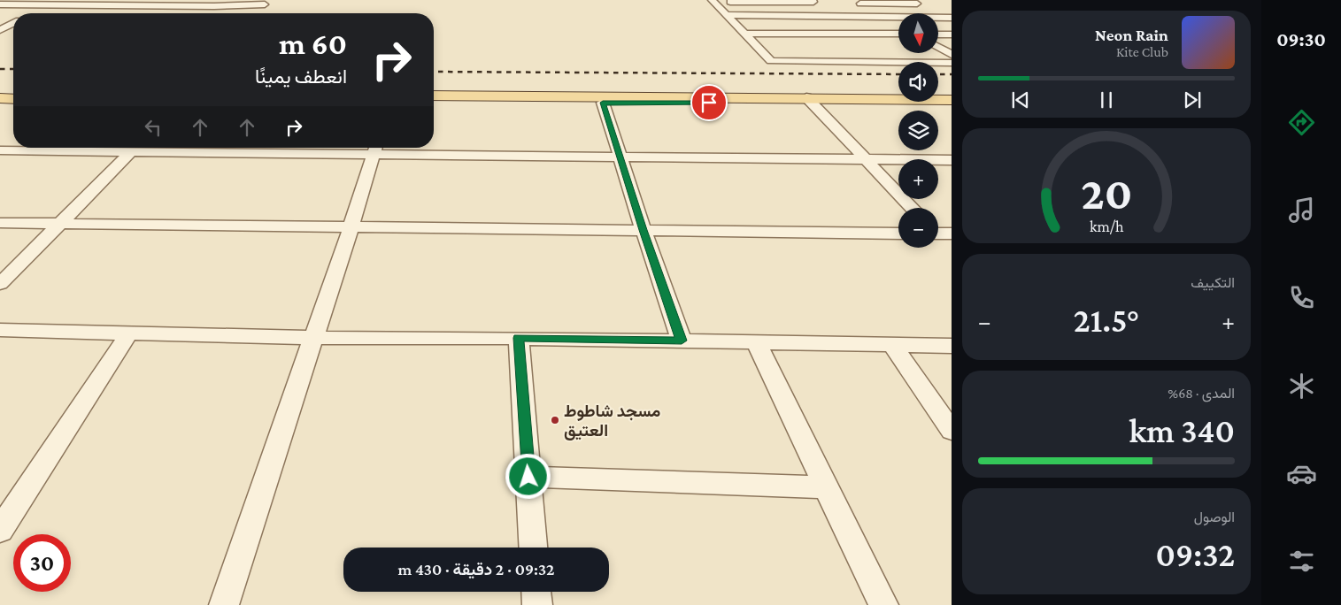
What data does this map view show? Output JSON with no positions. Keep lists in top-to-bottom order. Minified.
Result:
{"places":["مسجد شاطوط العتيق"],"north":"bottom","page":{"tabs":"09:30","map_buttons":["+","−"],"turn":["60 m","انعطف يمينًا"],"song":["Neon Rain","Kite Club"],"tile":["التكييف",["المدى · 68%","340 km"],["الوصول","09:32"]],"heat":["−","21.5°","+"],"limit":"30","trip":"09:32 · 2 دقيقة · 430 m","gauge":["20","km/h"]}}
